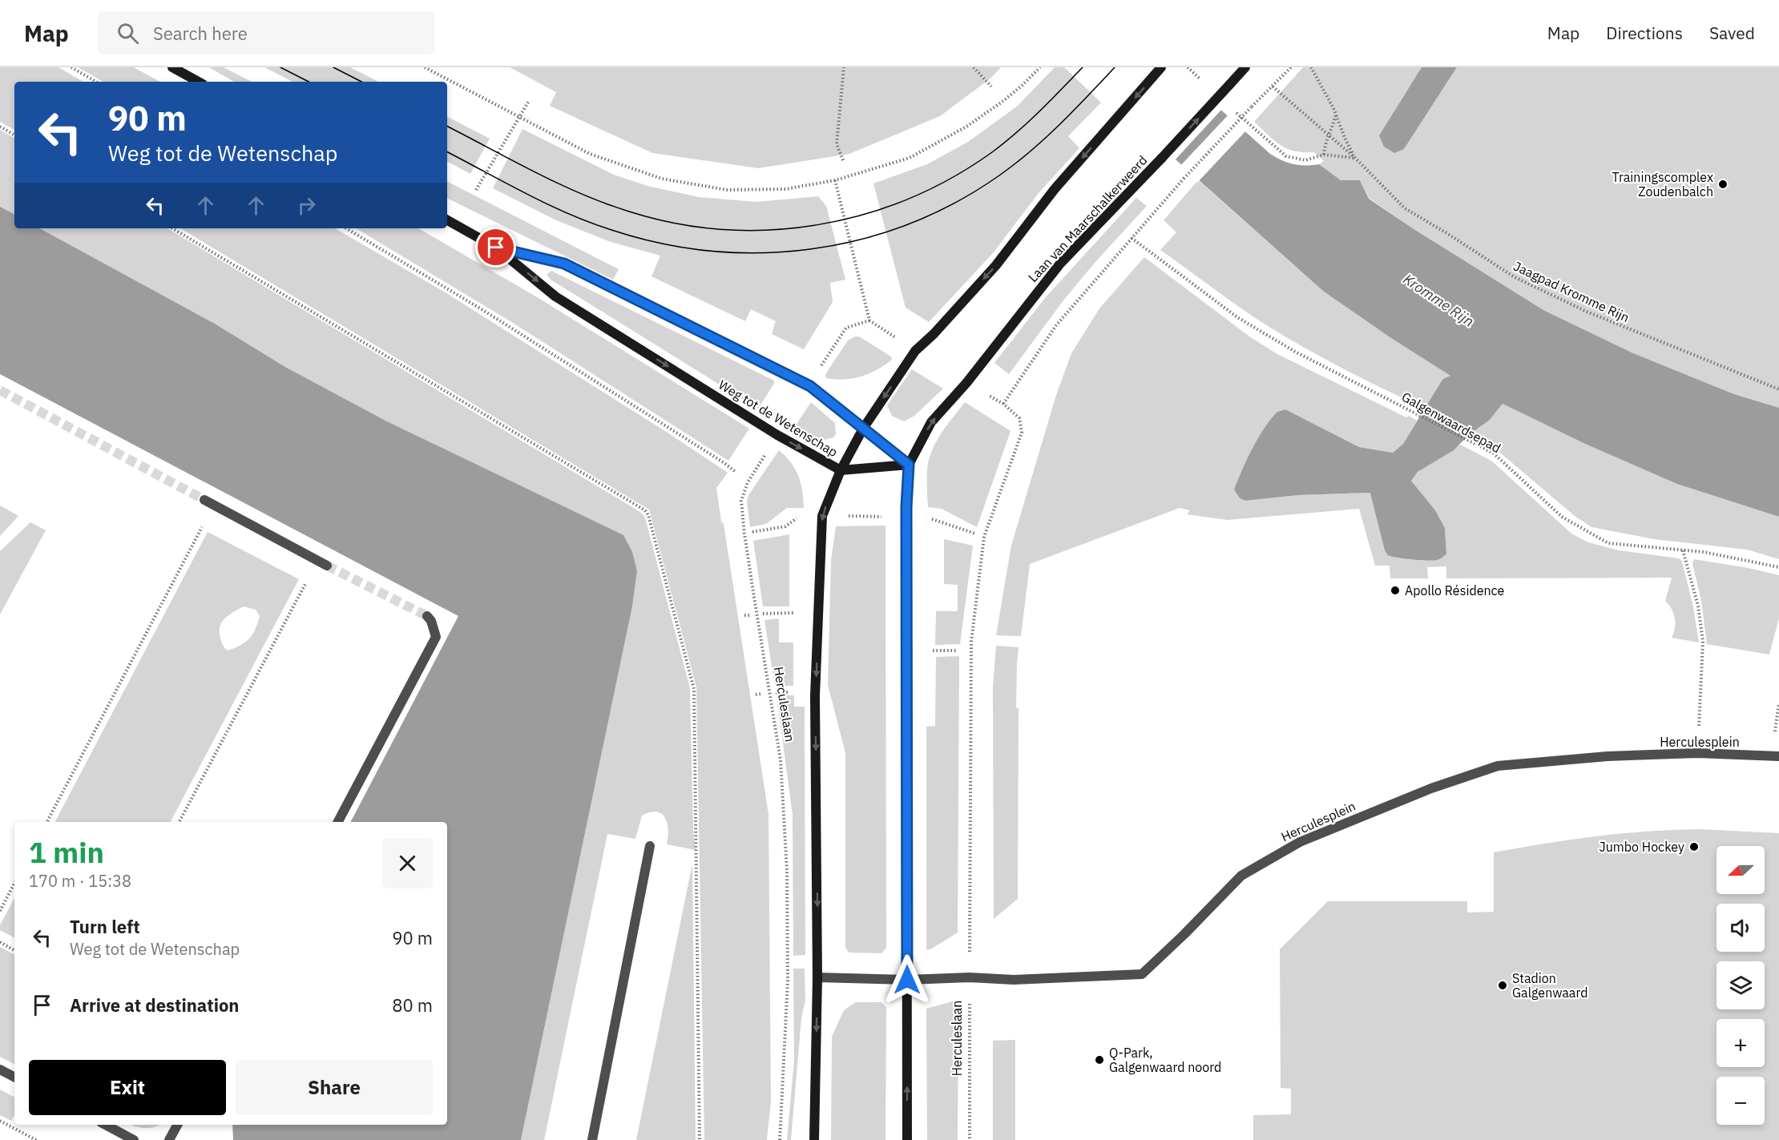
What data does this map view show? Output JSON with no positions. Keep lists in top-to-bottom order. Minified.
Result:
{"streets":{"main road":["Laan van Maarschalkerweerd","Weg tot de Wetenschap","Herculeslaan"],"street":["Herculesplein"],"path":["Jaagpad Kromme Rijn","Galgenwaardsepad"]},"crossings":[["Laan van Maarschalkerweerd","Weg tot de Wetenschap"],["Laan van Maarschalkerweerd","Herculeslaan"],["Weg tot de Wetenschap","Herculeslaan"],["Herculeslaan","Herculesplein"]],"water":["Kromme Rijn"],"places":["Trainingscomplex Zoudenbalch","Apollo Résidence","Jumbo Hockey","Stadion Galgenwaard","Q-Park, Galgenwaard noord"],"north":"left","page":{"header":"Map","search":"Search here","nav":["Map","Directions","Saved"],"turn":["90 m","Weg tot de Wetenschap"],"heading":["1 min","170 m · 15:38"],"map_buttons":["+","−"],"list":[{"name":"Turn left","note":"Weg tot de Wetenschap","value":"90 m"},{"name":"Arrive at destination","value":"80 m"}],"buttons":["Exit","Share"]}}
